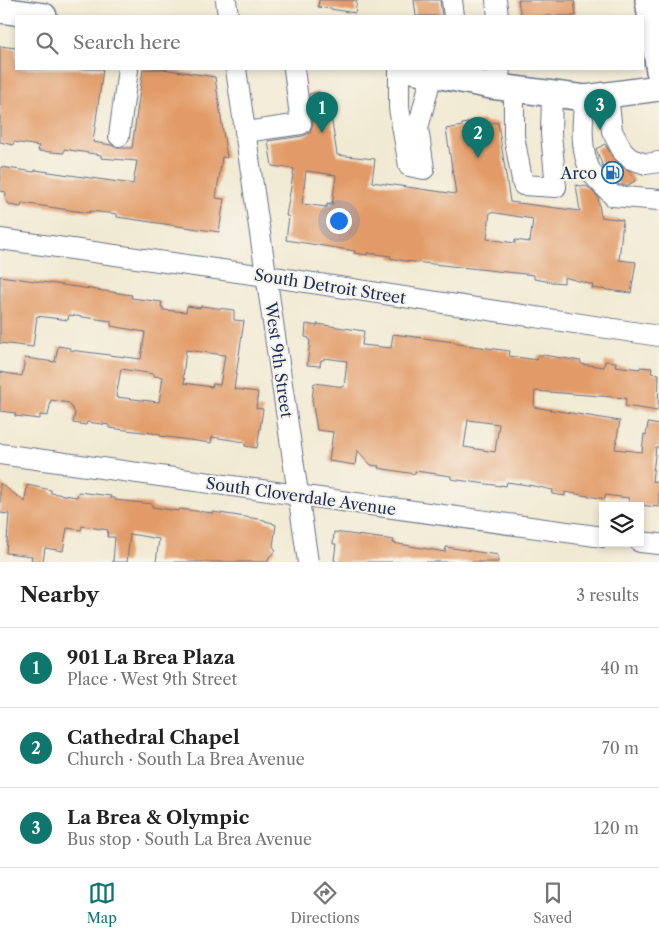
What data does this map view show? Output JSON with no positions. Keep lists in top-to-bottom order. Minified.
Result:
{"streets":{"street":["South Detroit Street","West 9th Street","South Cloverdale Avenue"]},"crossings":[["South Detroit Street","West 9th Street"],["West 9th Street","South Cloverdale Avenue"]],"places":{"fuel station":["Arco"]},"page":{"search":"Search here","pins":["3","1","2"],"heading":["Nearby","3 results"],"list":[{"mark":"1","name":"901 La Brea Plaza","note":"Place · West 9th Street","value":"40 m"},{"mark":"2","name":"Cathedral Chapel","note":"Church · South La Brea Avenue","value":"70 m"},{"mark":"3","name":"La Brea & Olympic","note":"Bus stop · South La Brea Avenue","value":"120 m"}],"nav":["Map","Directions","Saved"]}}
